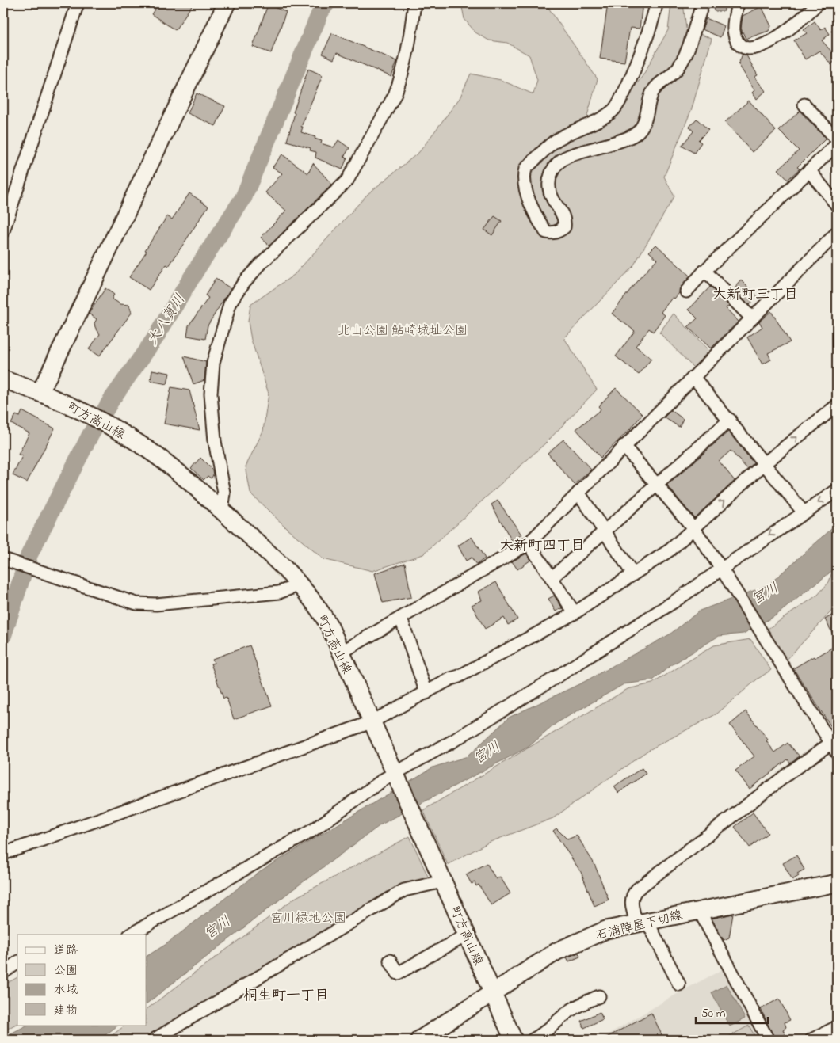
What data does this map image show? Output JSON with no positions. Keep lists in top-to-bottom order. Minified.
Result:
{"streets":{"main road":["町方高山線","石浦陣屋下切線"]},"crossings":[["町方高山線","石浦陣屋下切線"]],"districts":["大新町三丁目","大新町四丁目","桐生町一丁目"],"water":["大八賀川","宮川"],"parks":["北山公園 鮎崎城址公園","宮川緑地公園"],"legend":["道路","公園","水域","建物"],"scale_bar":"50 m"}
